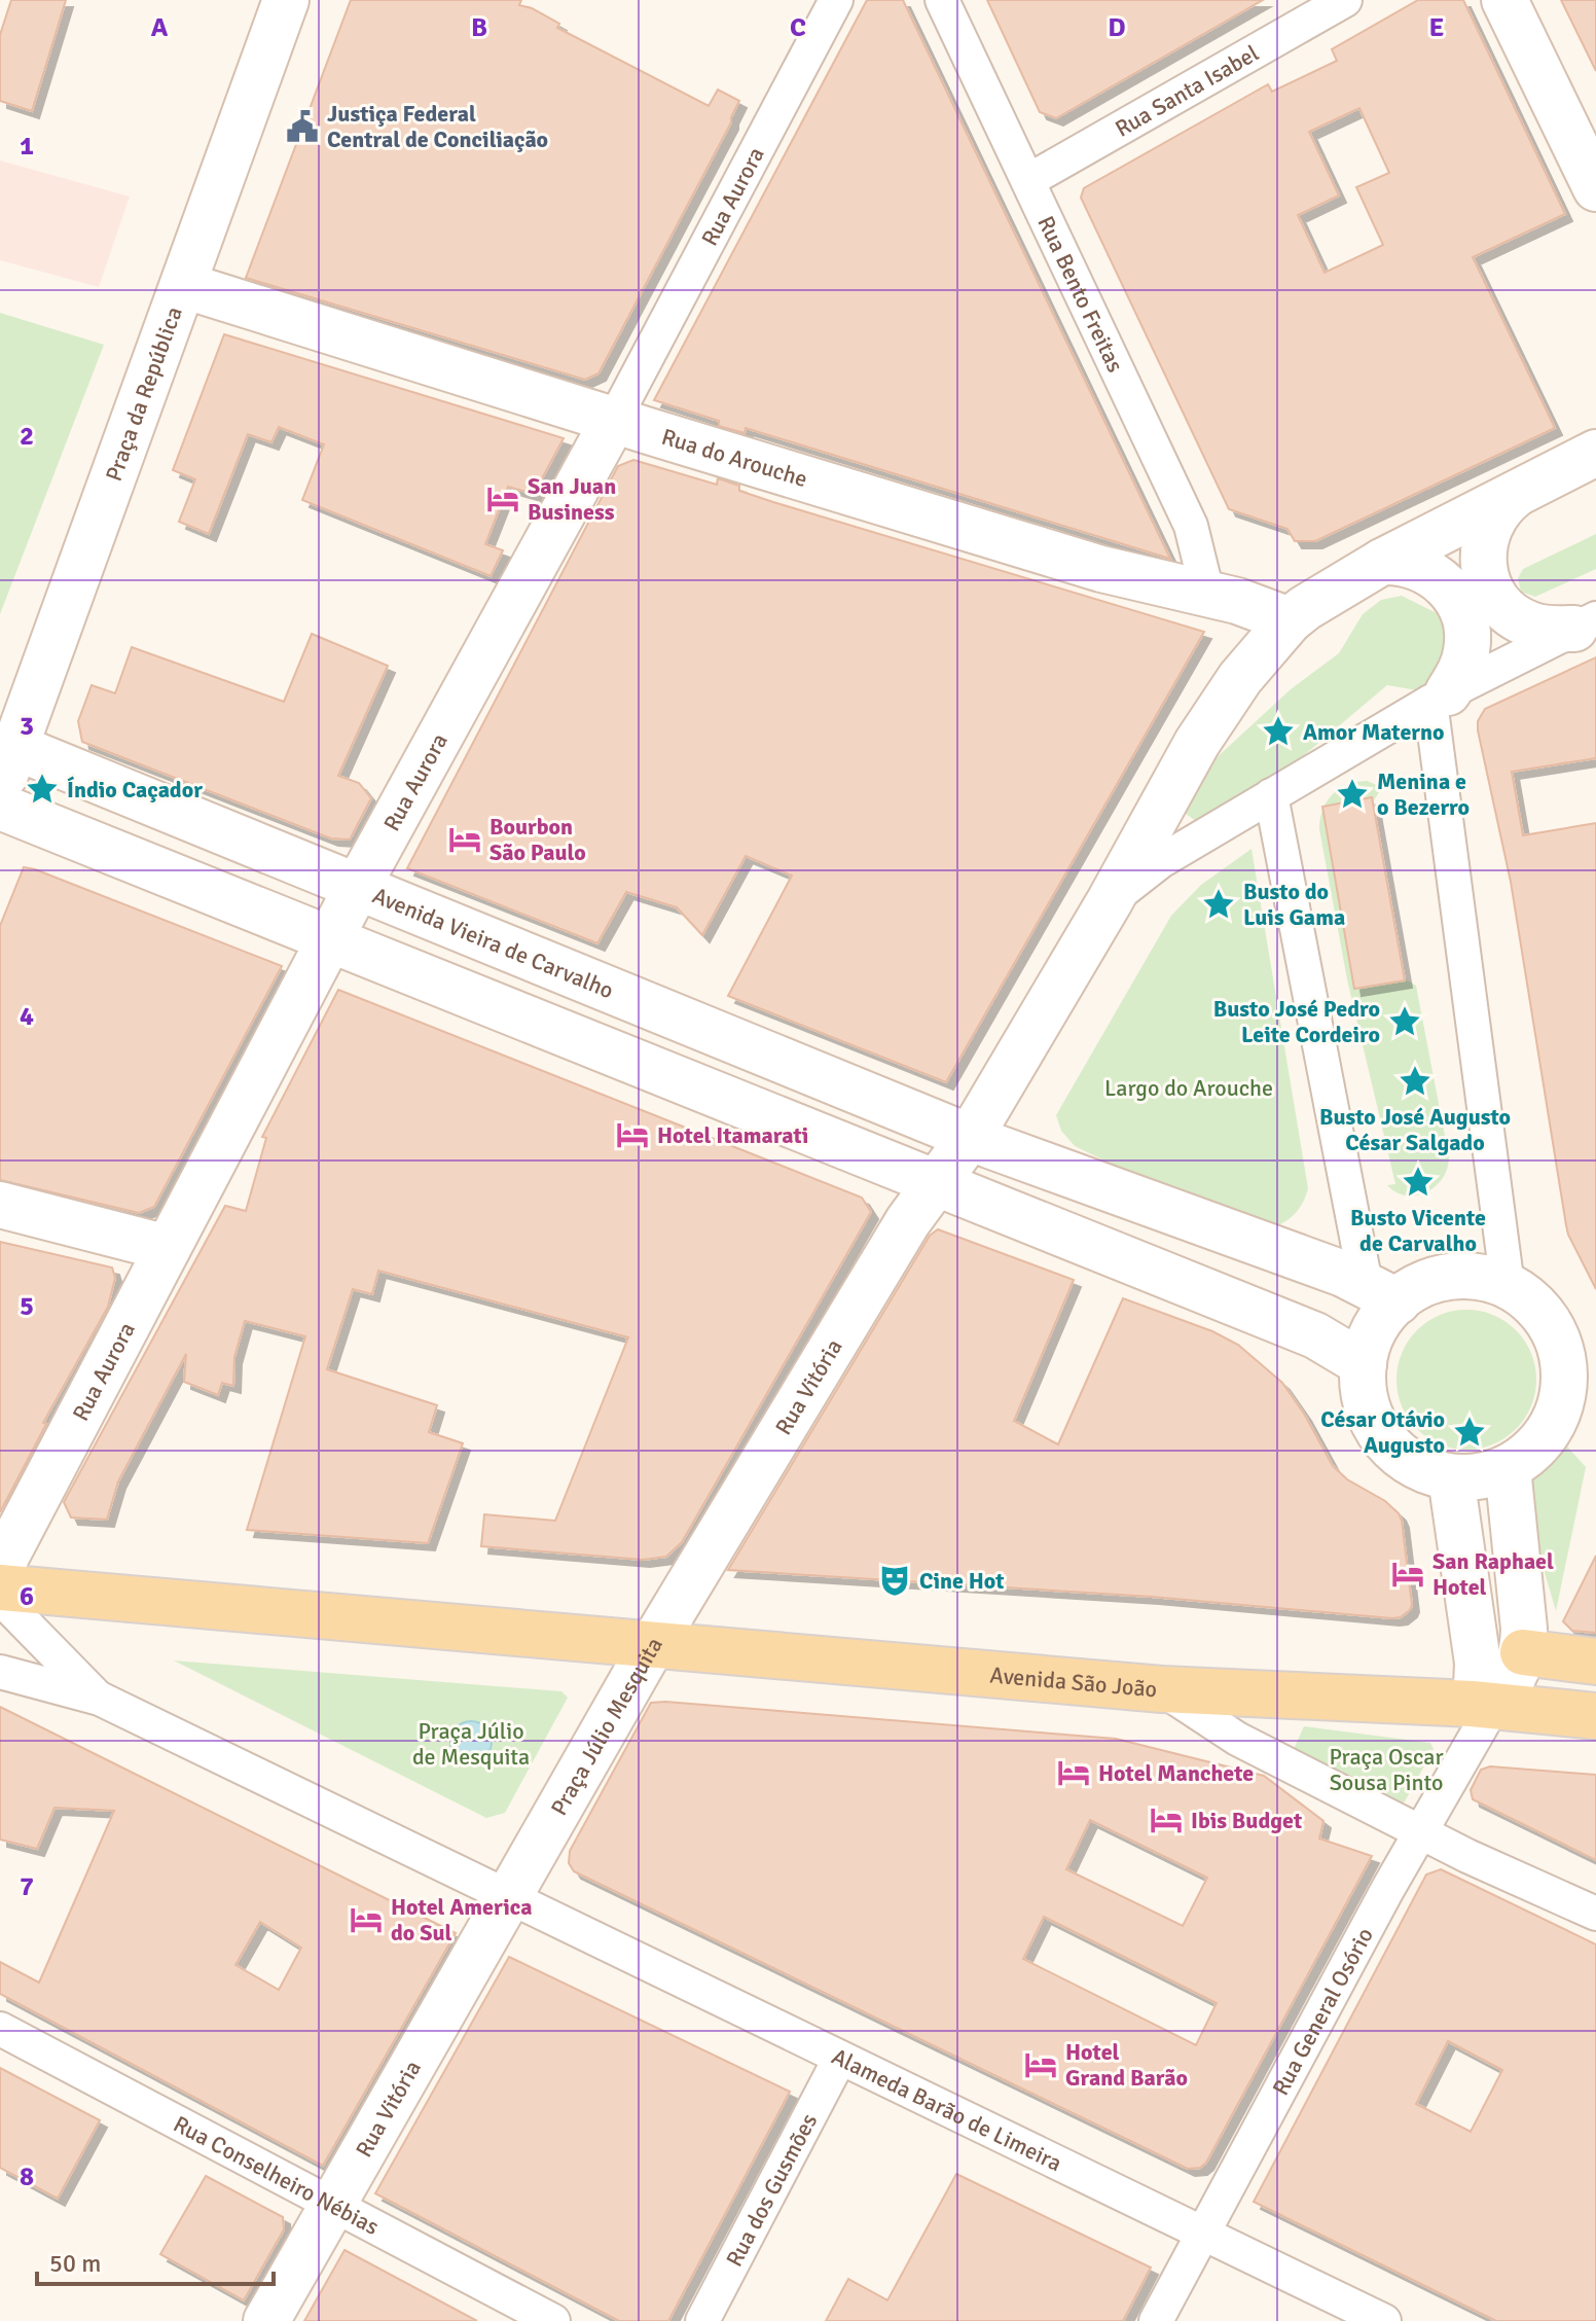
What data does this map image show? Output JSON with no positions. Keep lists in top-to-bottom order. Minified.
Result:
{"streets":{"main road":["Avenida São João","Praça Júlio Mesquita"],"street":["Rua Santa Isabel","Rua Aurora","Rua Bento Freitas","Praça da República","Rua do Arouche","Avenida Vieira de Carvalho","Rua Vitória","Rua General Osório","Alameda Barão de Limeira","Rua Conselheiro Nébias","Rua dos Gusmões"]},"crossings":[["Rua Santa Isabel","Rua Bento Freitas"],["Rua Aurora","Rua do Arouche"],["Rua Aurora","Avenida Vieira de Carvalho"],["Rua Bento Freitas","Rua do Arouche"],["Praça da República","Rua do Arouche"],["Praça da República","Avenida Vieira de Carvalho"],["Avenida Vieira de Carvalho","Rua Vitória"],["Rua Vitória","Avenida São João"],["Rua Vitória","Praça Júlio Mesquita"],["Rua Vitória","Alameda Barão de Limeira"],["Rua Vitória","Rua Conselheiro Nébias"],["Avenida São João","Praça Júlio Mesquita"],["Avenida São João","Rua General Osório"],["Praça Júlio Mesquita","Alameda Barão de Limeira"],["Rua General Osório","Alameda Barão de Limeira"],["Alameda Barão de Limeira","Rua dos Gusmões"]],"parks":["Largo do Arouche","Praça Júlio de Mesquita","Praça Oscar Sousa Pinto"],"places":{"public building":["Justiça Federal Central de Conciliação"],"hotel":["San Juan Business","Bourbon São Paulo","Hotel Itamarati","San Raphael Hotel","Hotel Manchete","Ibis Budget","Hotel America do Sul","Hotel Grand Barão"],"place":["Amor Materno","Índio Caçador","Menina e o Bezerro","Busto do Luis Gama","Busto José Pedro Leite Cordeiro","Busto José Augusto César Salgado","Busto Vicente de Carvalho","César Otávio Augusto"],"theatre":["Cine Hot"]},"scale_bar":"50 m","grid":{"columns":["A","B","C","D","E"],"rows":["1","2","3","4","5","6","7","8"]}}
